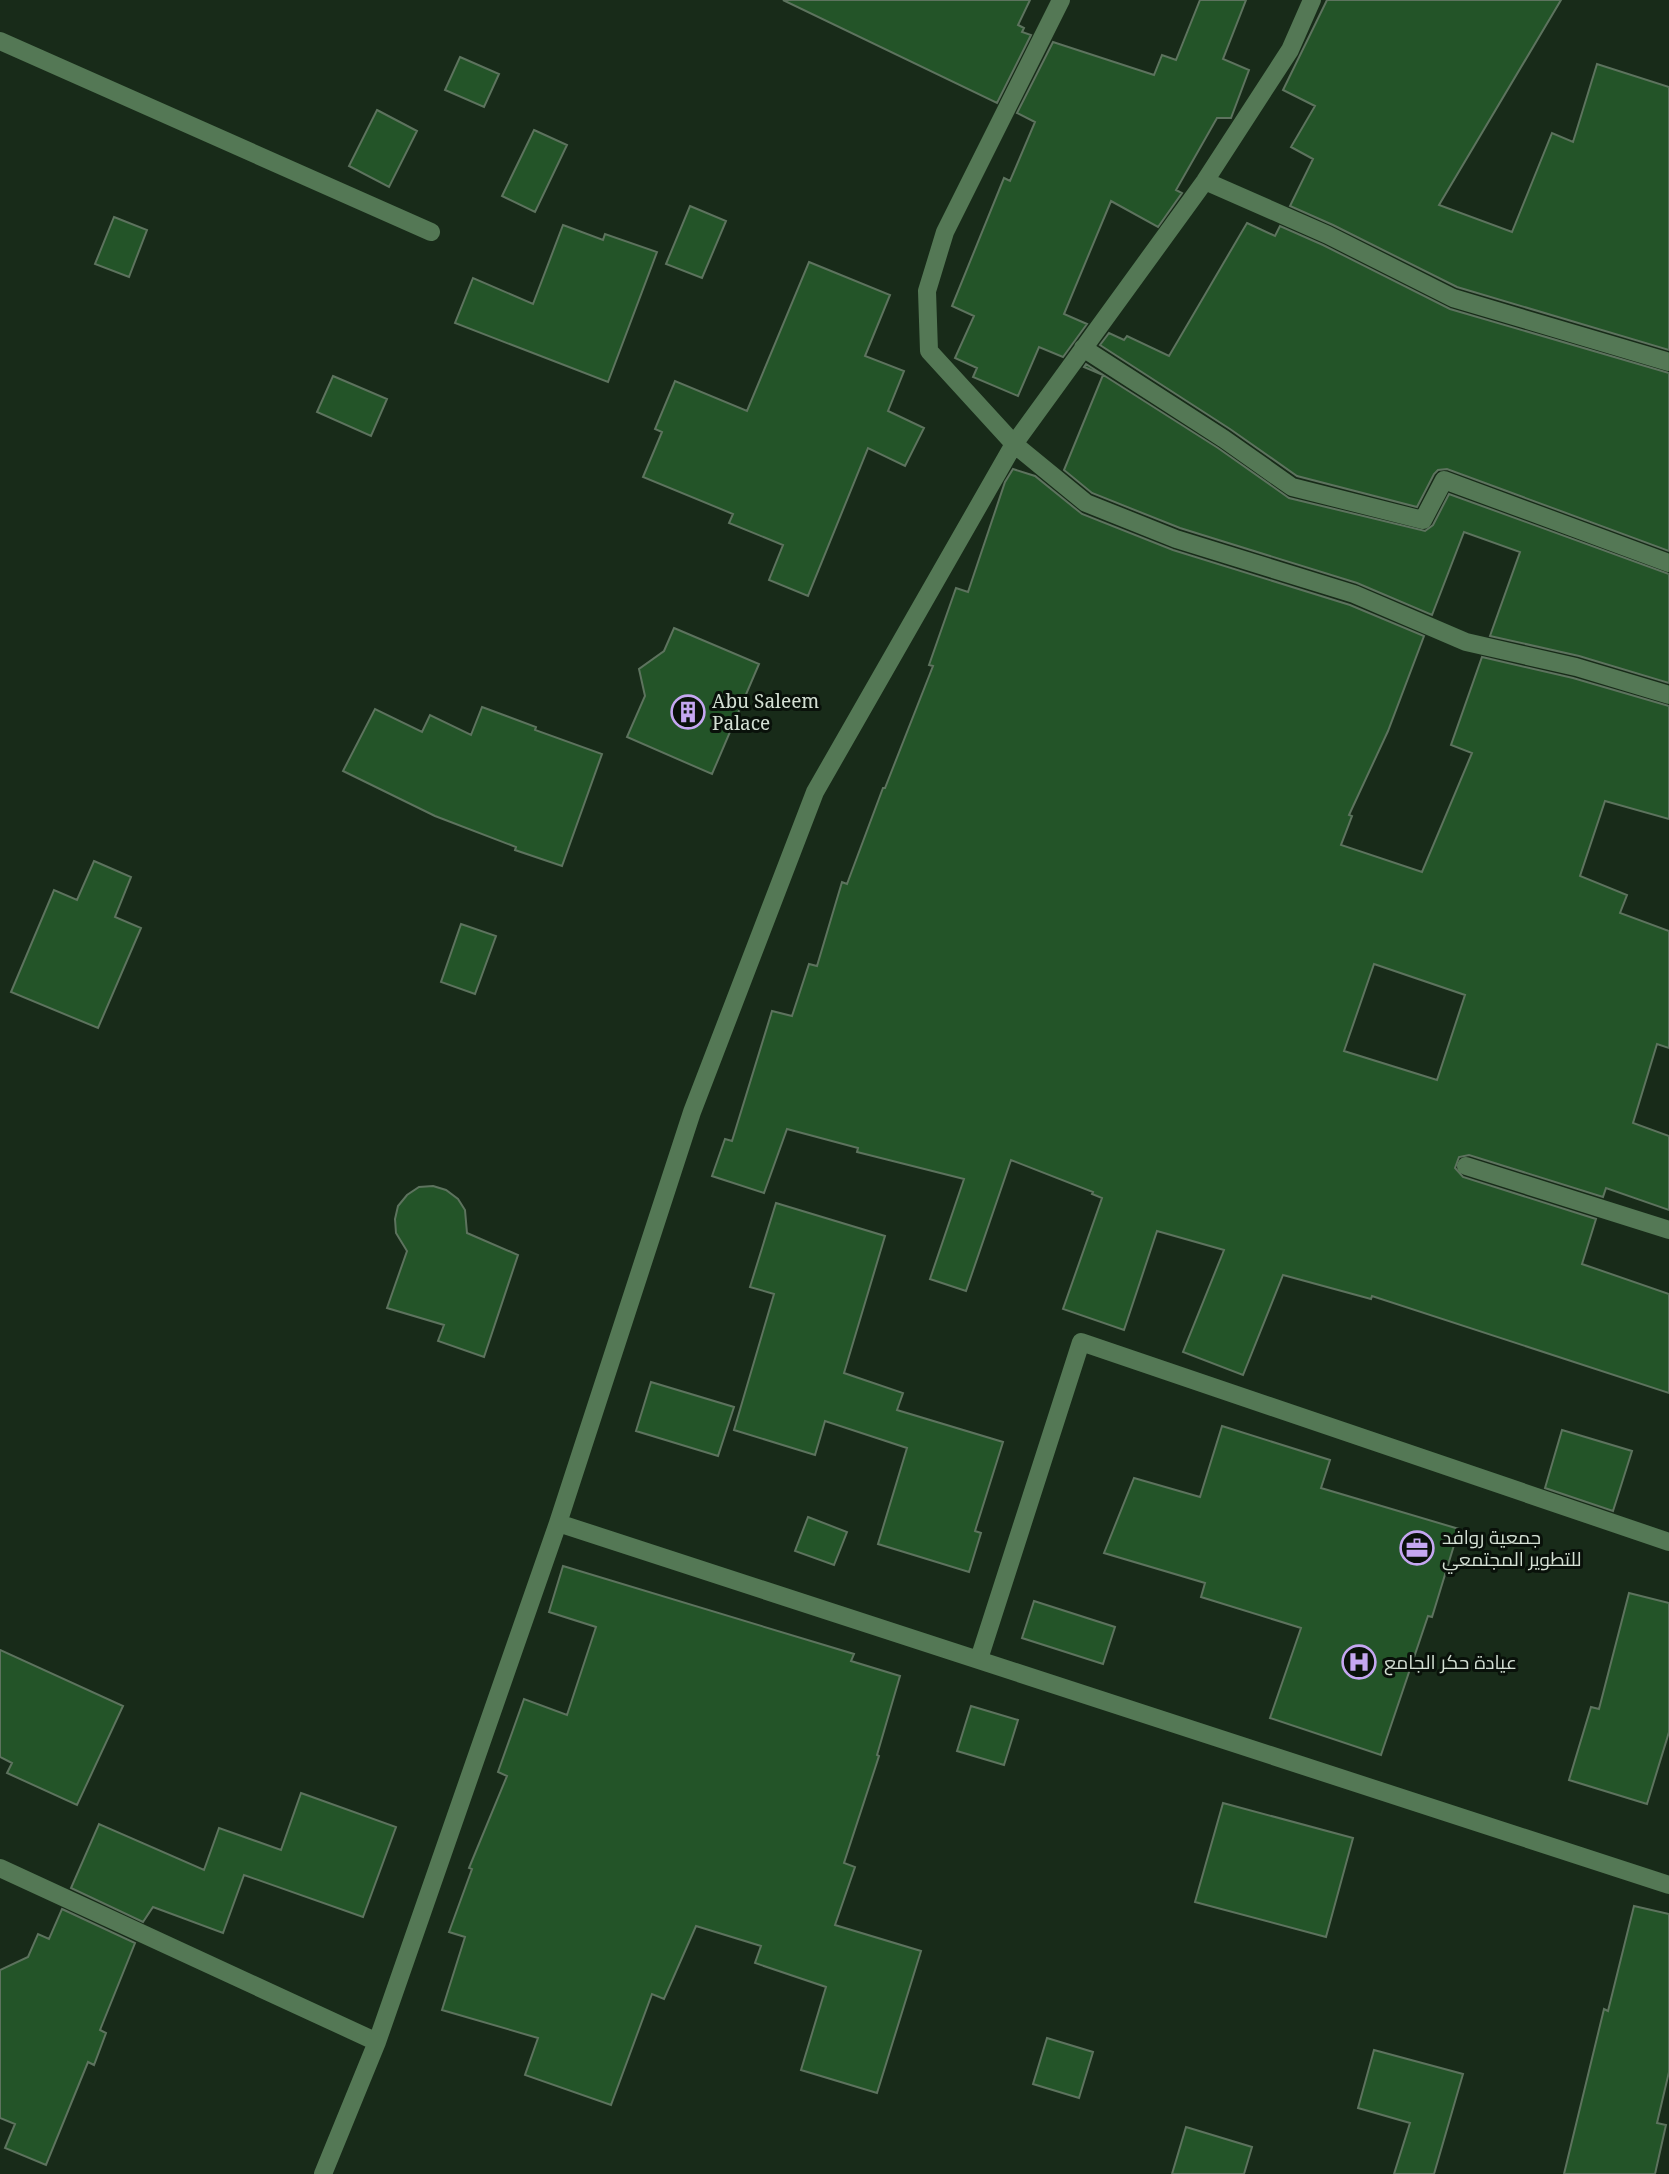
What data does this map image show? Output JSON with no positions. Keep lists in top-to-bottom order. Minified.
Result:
{"places":{"building":["Abu Saleem Palace"],"office":["جمعية روافد للتطوير المجتمعي"],"hospital":["عيادة حكر الجامع"]}}
